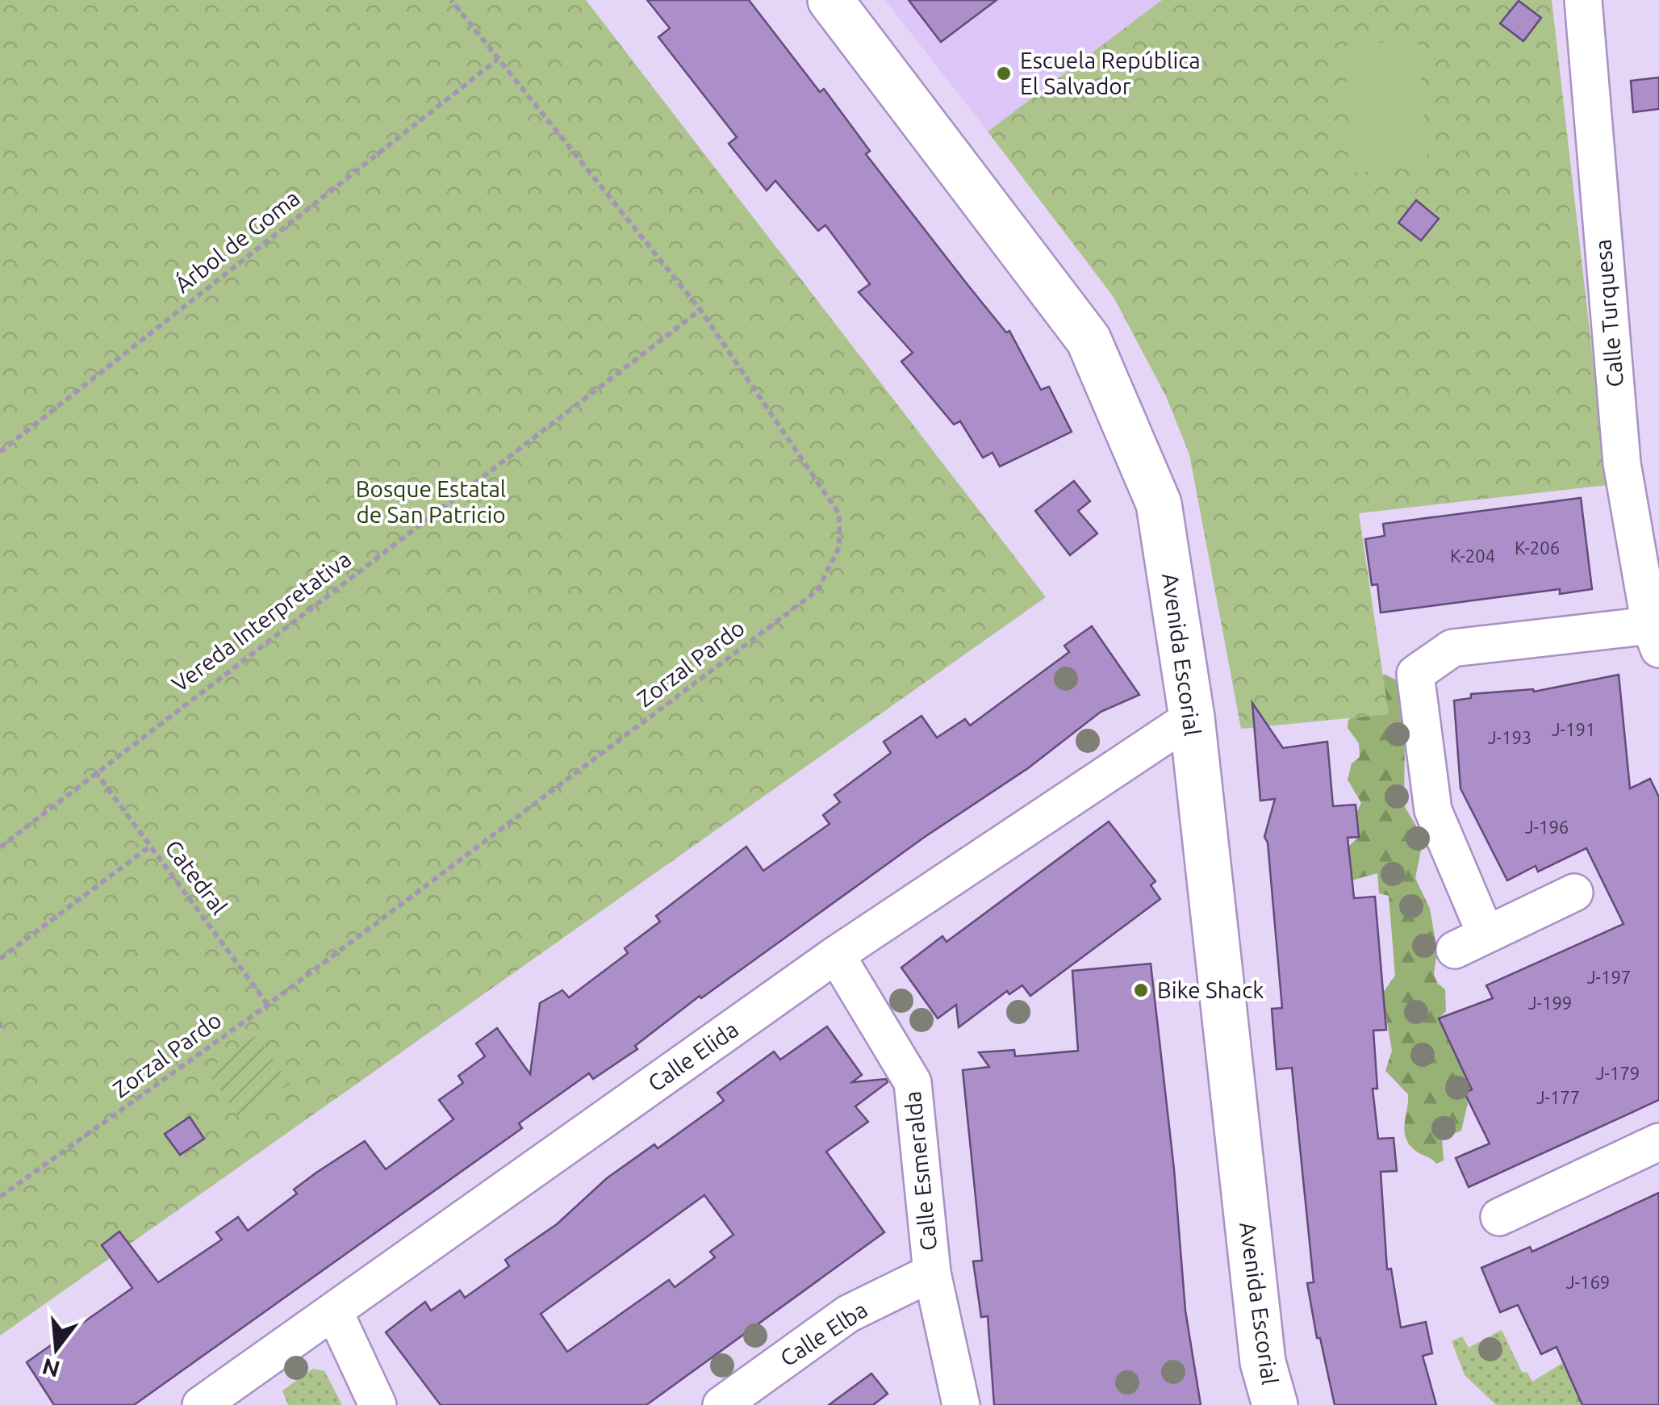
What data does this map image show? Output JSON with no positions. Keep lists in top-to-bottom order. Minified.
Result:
{"streets":{"street":["Calle Turquesa","Avenida Escorial","Calle Elida","Calle Esmeralda","Calle Elba"],"path":["Árbol de Goma","Vereda Interpretativa","Zorzal Pardo","Catedral"]},"crossings":[["Árbol de Goma","Zorzal Pardo"],["Vereda Interpretativa","Zorzal Pardo"],["Vereda Interpretativa","Catedral"],["Avenida Escorial","Calle Elida"],["Zorzal Pardo","Catedral"],["Calle Elida","Calle Esmeralda"],["Calle Esmeralda","Calle Elba"]],"parks":["Bosque Estatal de San Patricio"],"places":["Escuela República El Salvador","Bike Shack"],"house_numbers":["K-206","K-204","J-191","J-193","J-196","J-197","J-199","J-179","J-177","J-169"],"north":"bottom"}
